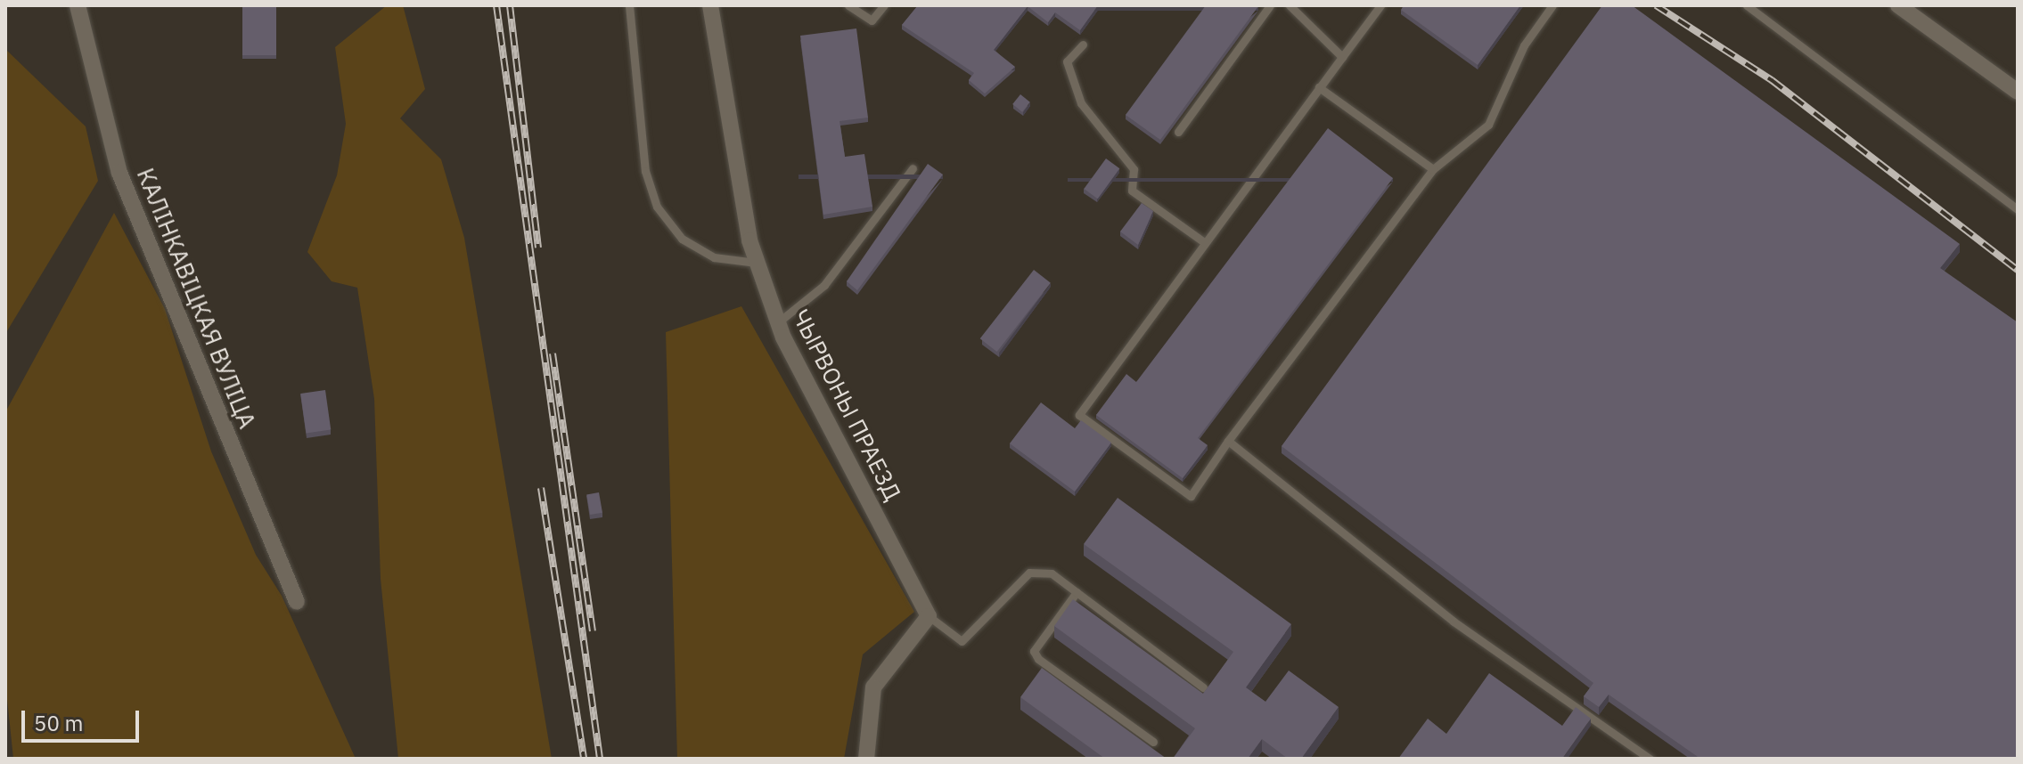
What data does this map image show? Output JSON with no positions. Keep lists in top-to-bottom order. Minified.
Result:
{"streets":{"street":["КАЛІНКАВІЦКАЯ ВУЛІЦА","ЧЫРВОНЫ ПРАЕЗД"]},"scale_bar":"50 m"}
